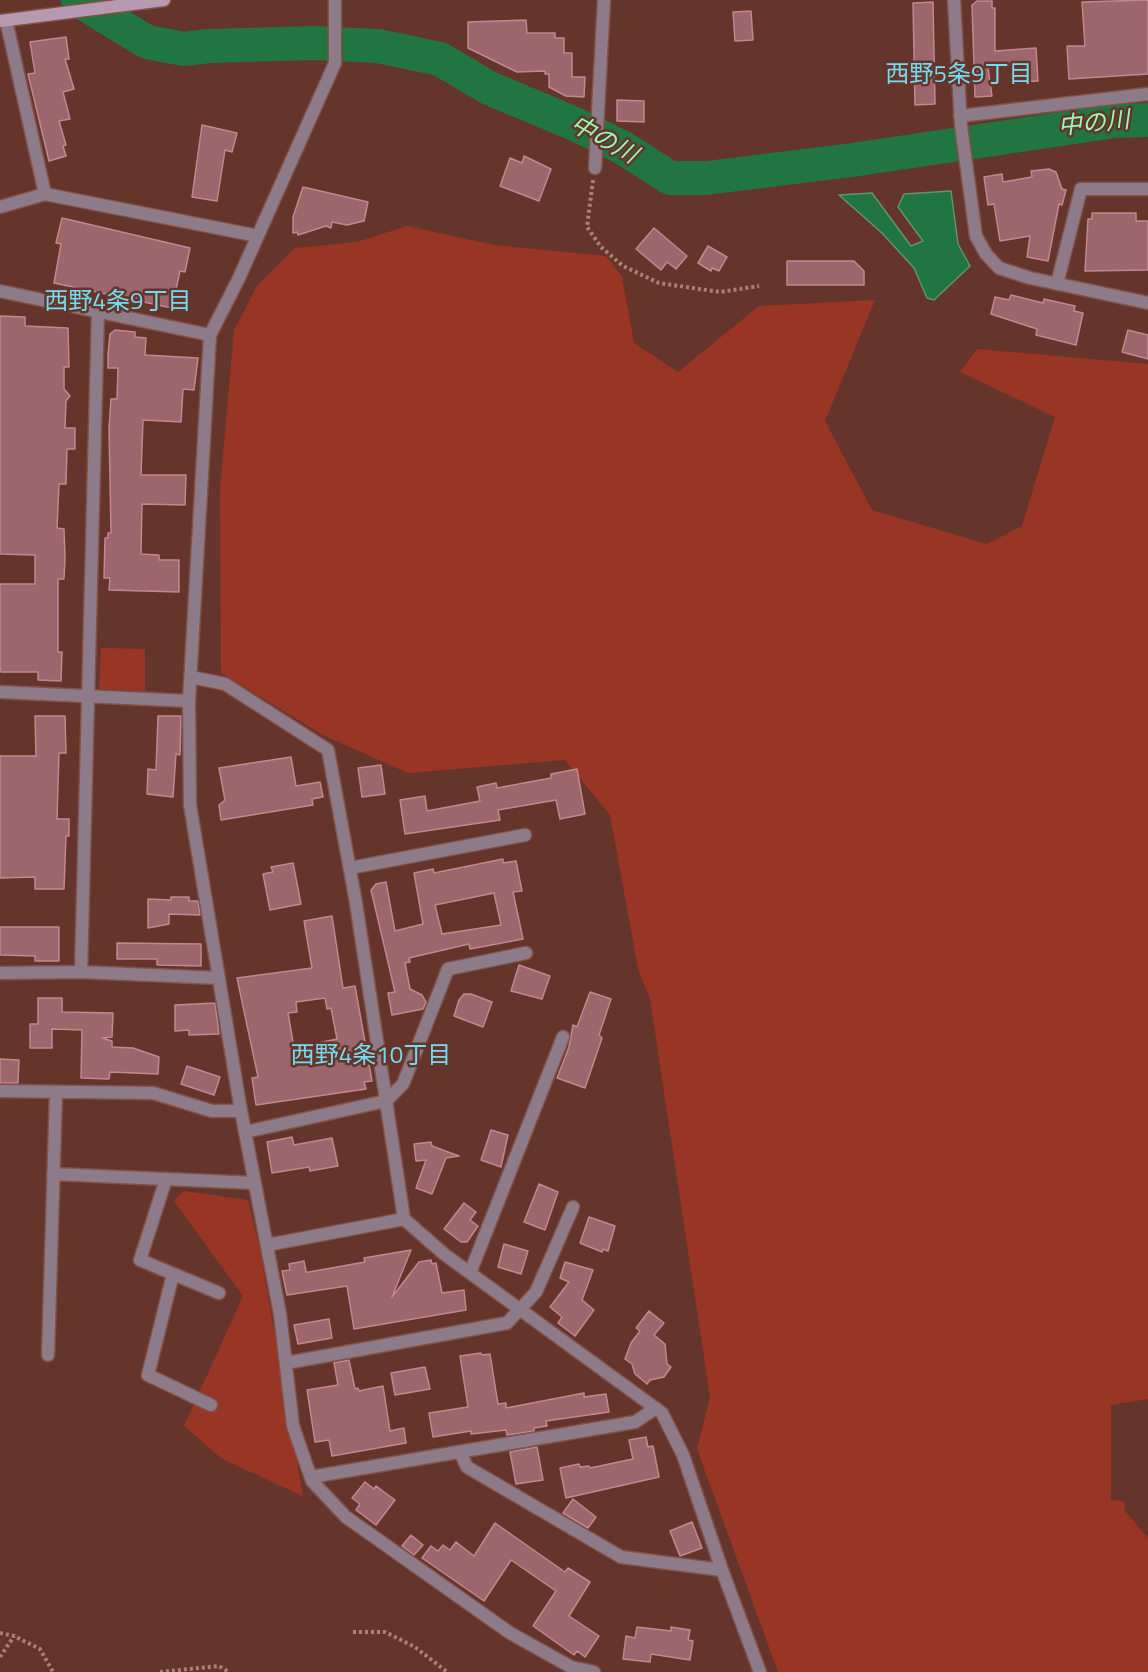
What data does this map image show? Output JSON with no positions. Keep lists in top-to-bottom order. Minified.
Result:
{"districts":["西野5条9丁目","西野4条9丁目","西野4条10丁目"],"water":["中の川"]}
